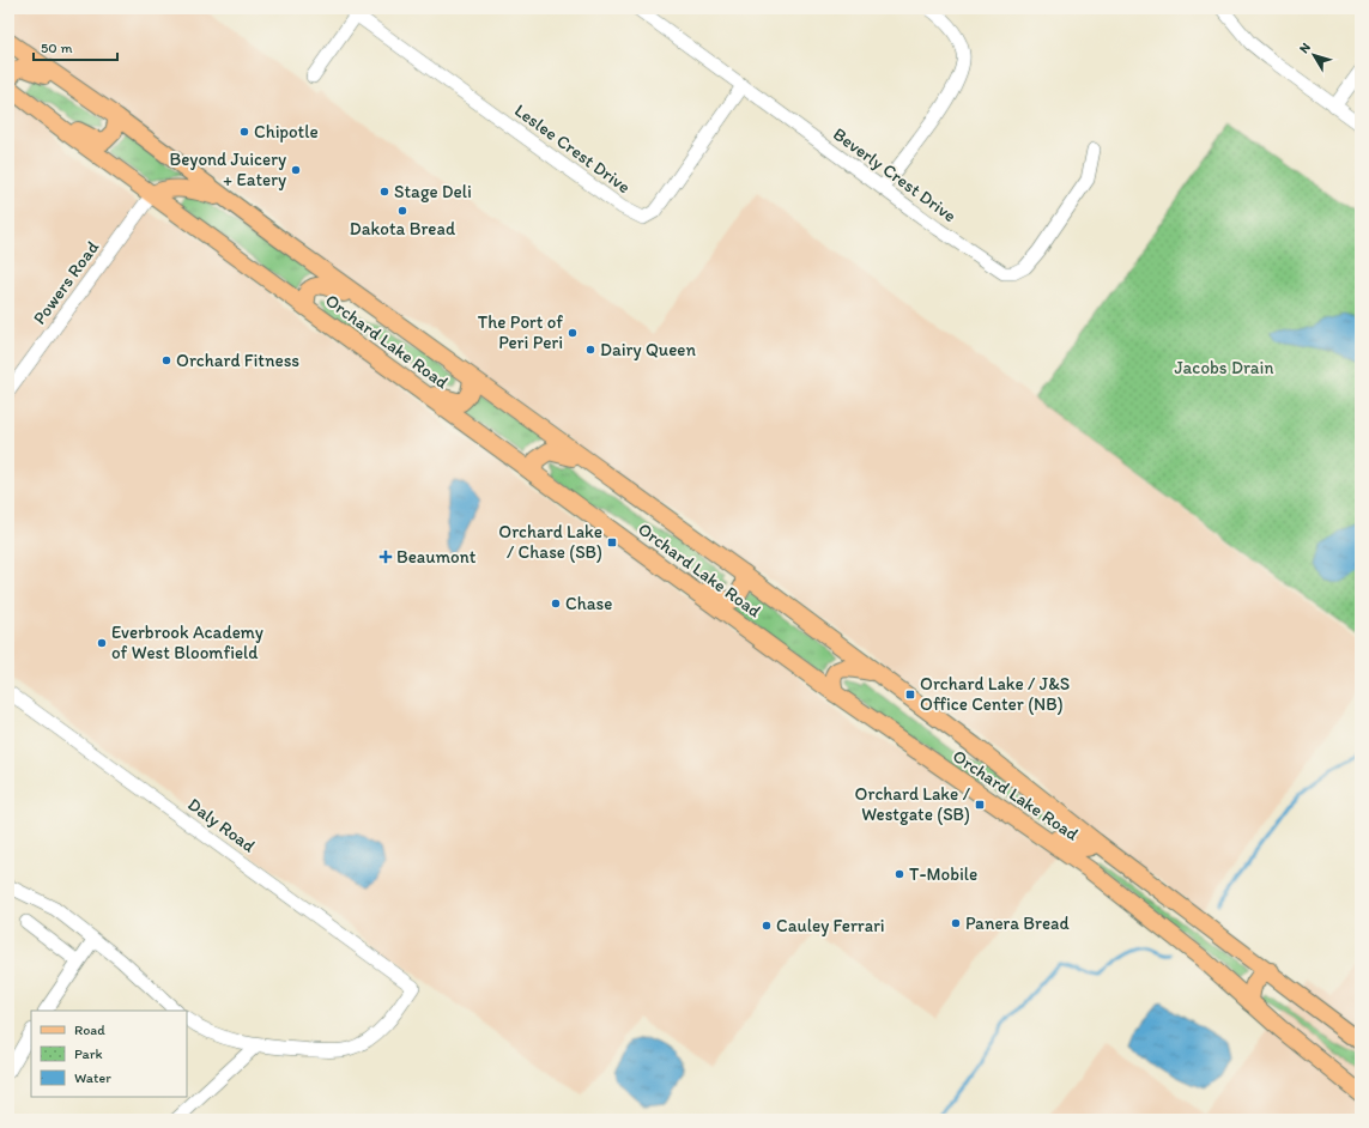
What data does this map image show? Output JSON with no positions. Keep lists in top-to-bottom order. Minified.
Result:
{"streets":{"main road":["Orchard Lake Road"],"street":["Leslee Crest Drive","Beverly Crest Drive","Powers Road","Daly Road"]},"crossings":[["Leslee Crest Drive","Beverly Crest Drive"],["Powers Road","Orchard Lake Road"]],"parks":["Jacobs Drain"],"places":{"other":["Chipotle","Beyond Juicery + Eatery","Stage Deli","Dakota Bread","The Port of Peri Peri","Dairy Queen","Orchard Fitness","Chase","Everbrook Academy of West Bloomfield","T-Mobile","Panera Bread","Cauley Ferrari"],"transit":["Orchard Lake / Chase (SB)","Orchard Lake / J&S Office Center (NB)","Orchard Lake / Westgate (SB)"],"health":["Beaumont"]},"legend":["Road","Park","Water"],"scale_bar":"50 m","north":"top left"}
